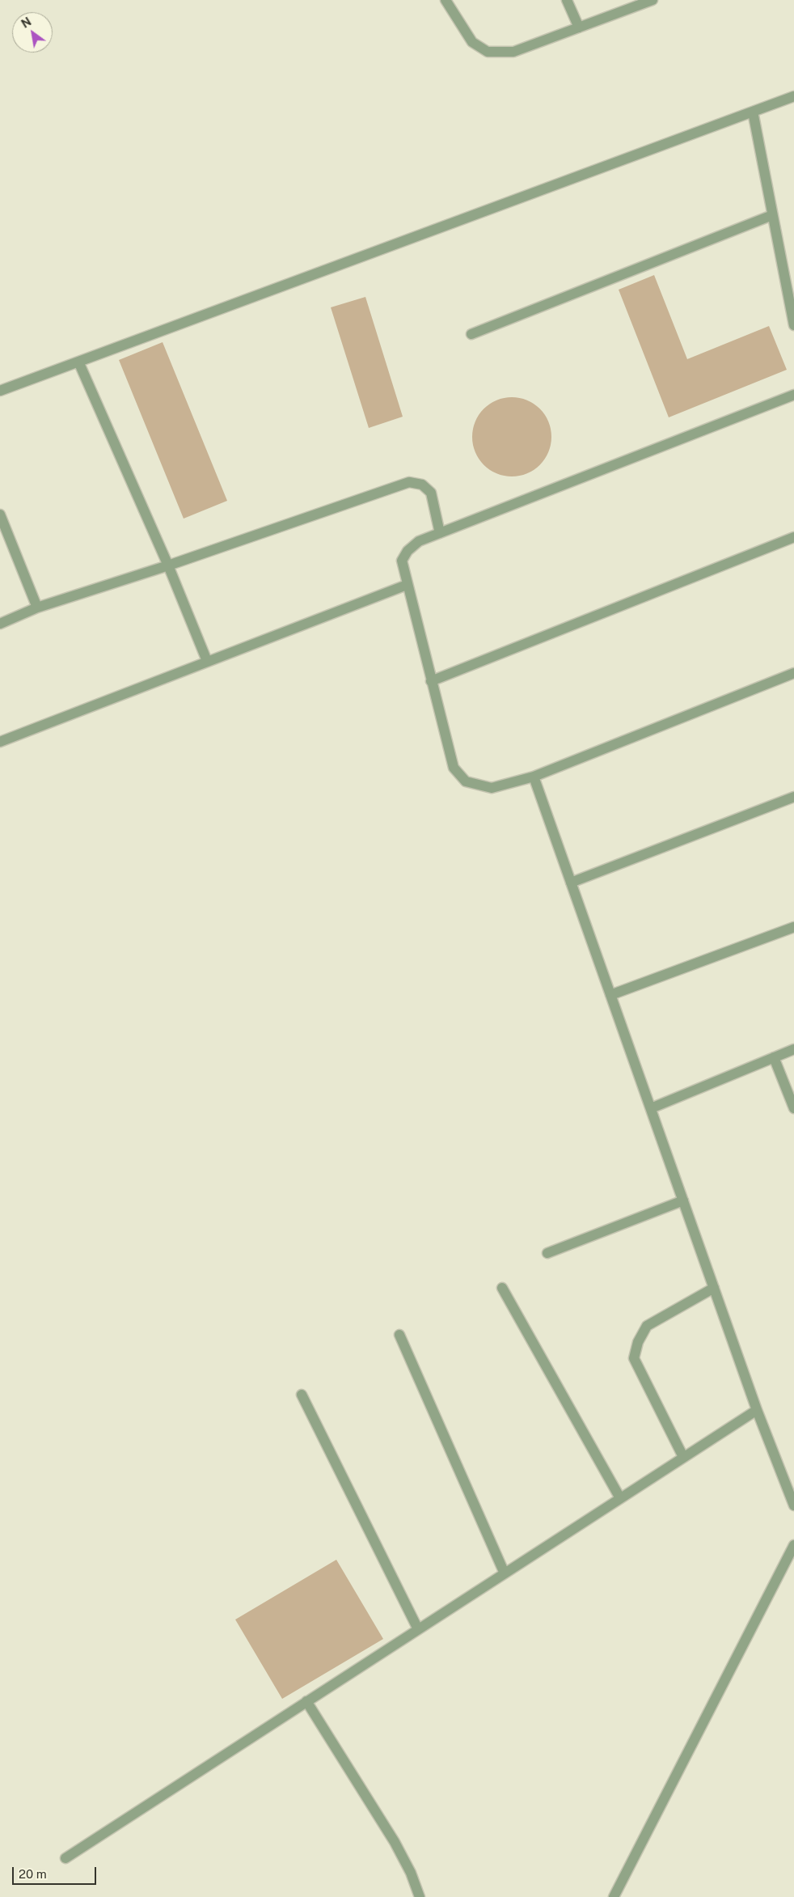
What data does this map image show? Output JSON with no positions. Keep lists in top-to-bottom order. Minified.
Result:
{"scale_bar":"20 m","north":"top left"}
